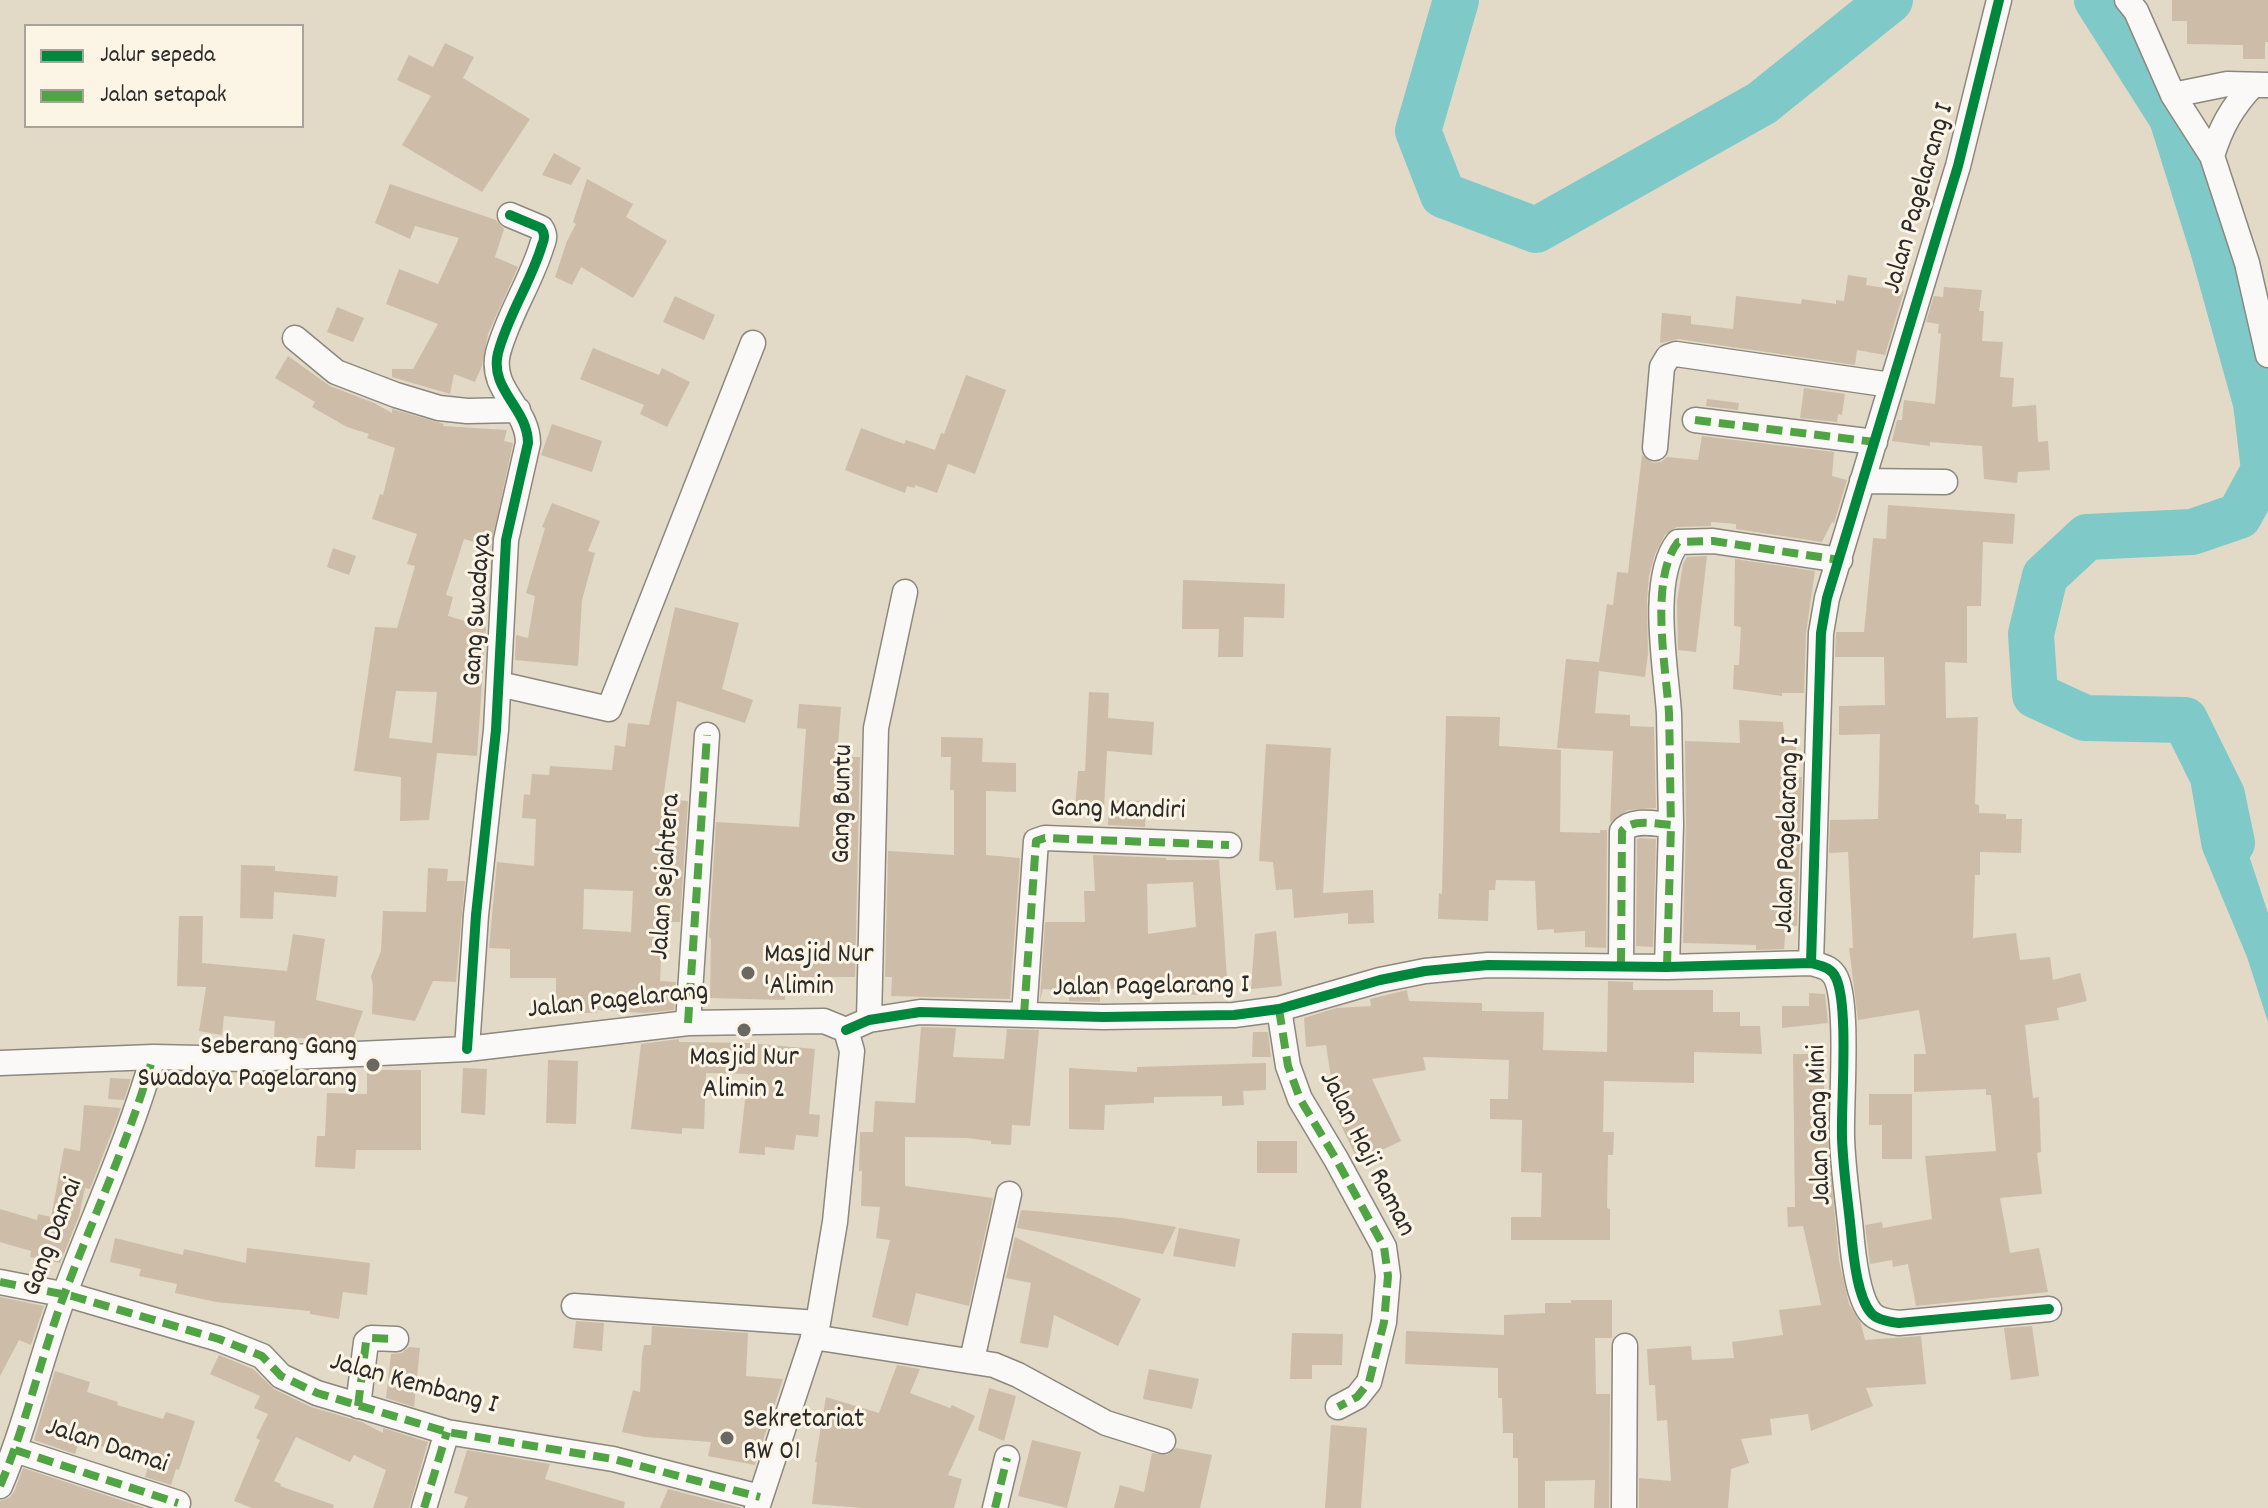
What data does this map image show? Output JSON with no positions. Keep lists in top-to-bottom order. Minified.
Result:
{"streets":{"street":["Jalan Pagelarang I","Gang Swadaya","Gang Buntu","Gang Mandiri","Jalan Sejahtera","Jalan Pagelarang","Jalan Gang Mini","Jalan Haji Raman","Gang Damai","Jalan Kembang I","Jalan Damai"]},"crossings":[["Jalan Pagelarang I","Gang Buntu"],["Jalan Pagelarang I","Gang Mandiri"],["Jalan Pagelarang I","Jalan Pagelarang"],["Jalan Pagelarang I","Jalan Gang Mini"],["Jalan Pagelarang I","Jalan Haji Raman"],["Gang Swadaya","Jalan Pagelarang"],["Jalan Sejahtera","Jalan Pagelarang"],["Jalan Pagelarang","Gang Damai"],["Gang Damai","Jalan Kembang I"],["Gang Damai","Jalan Damai"]],"places":["Masjid Nur 'Alimin","Masjid Nur Alimin 2","Seberang Gang Swadaya Pagelarang","Sekretariat RW 01"],"legend":["Jalur sepeda","Jalan setapak"]}
